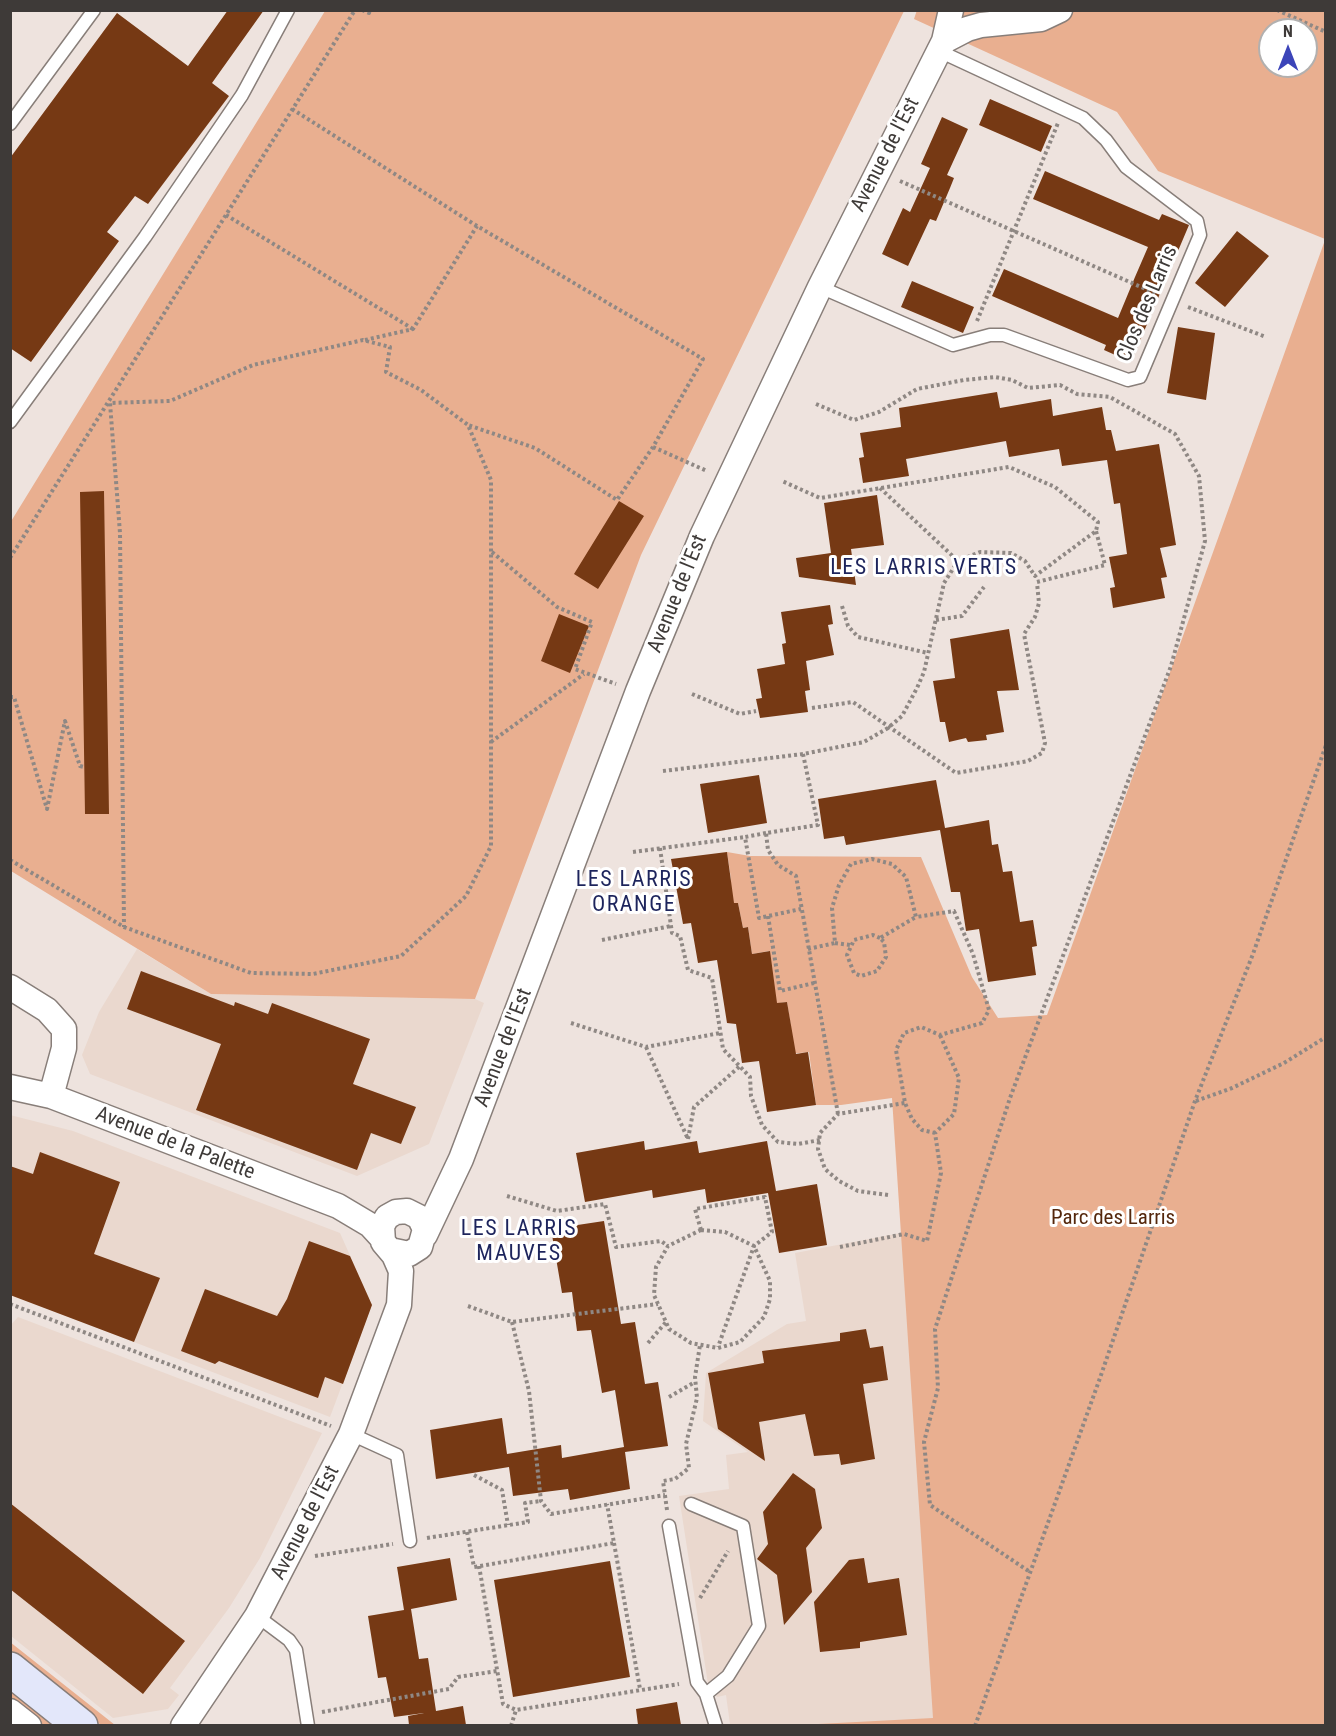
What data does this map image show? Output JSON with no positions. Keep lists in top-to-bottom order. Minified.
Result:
{"streets":{"street":["Avenue de l'Est","Avenue de la Palette"],"lane":["Clos des Larris"]},"crossings":[["Avenue de l'Est","Clos des Larris"],["Avenue de l'Est","Avenue de la Palette"]],"districts":["LES LARRIS VERTS","LES LARRIS ORANGE","LES LARRIS MAUVES"],"parks":["Parc des Larris"],"north":"top"}
